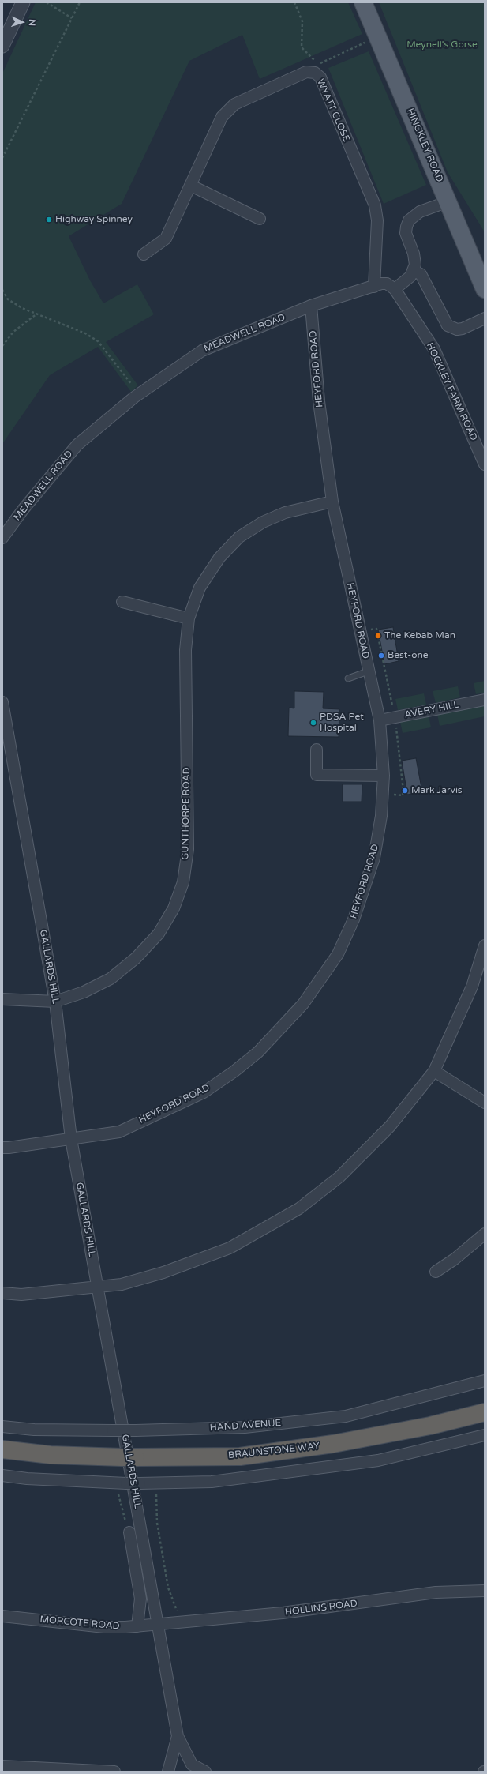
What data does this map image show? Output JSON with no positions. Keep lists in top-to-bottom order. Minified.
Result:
{"streets":{"highway":["BRAUNSTONE WAY"],"main road":["HINCKLEY ROAD"],"street":["WYATT CLOSE","MEADWELL ROAD","HEYFORD ROAD","HOCKLEY FARM ROAD","AVERY HILL","GUNTHORPE ROAD","GALLARDS HILL","HAND AVENUE","HOLLINS ROAD","MORCOTE ROAD"]},"crossings":[["WYATT CLOSE","MEADWELL ROAD"],["MEADWELL ROAD","HEYFORD ROAD"],["MEADWELL ROAD","HOCKLEY FARM ROAD"],["HEYFORD ROAD","AVERY HILL"],["HEYFORD ROAD","GUNTHORPE ROAD"],["HEYFORD ROAD","GALLARDS HILL"],["GUNTHORPE ROAD","GALLARDS HILL"],["GALLARDS HILL","HOLLINS ROAD"],["GALLARDS HILL","MORCOTE ROAD"],["HOLLINS ROAD","MORCOTE ROAD"]],"parks":["Meynell's Gorse"],"places":["Highway Spinney","The Kebab Man","Best-one","PDSA Pet Hospital","Mark Jarvis"],"north":"right"}
